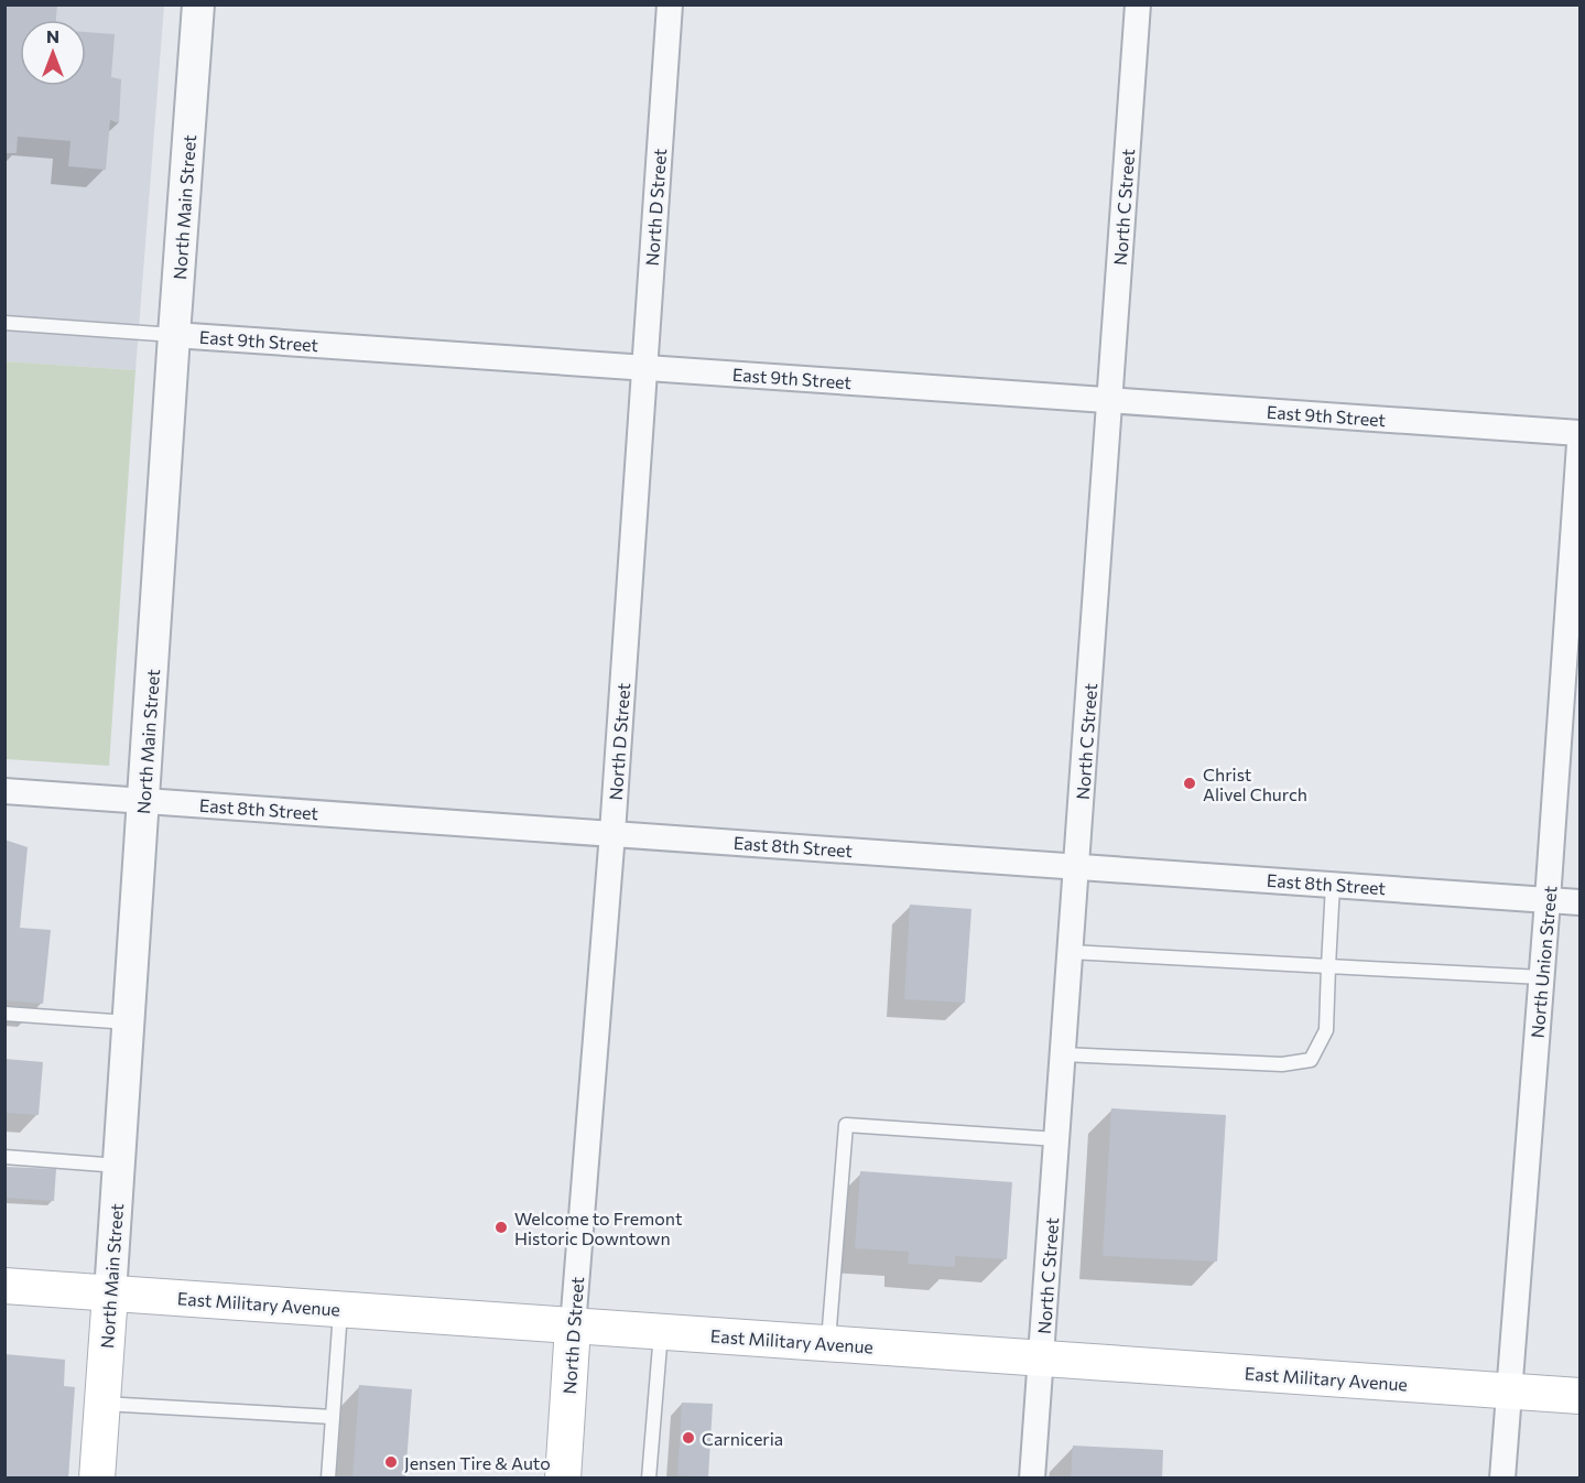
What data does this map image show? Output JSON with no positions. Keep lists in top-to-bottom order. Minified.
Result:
{"streets":{"main road":["North Main Street","North D Street","East Military Avenue"],"street":["North C Street","East 9th Street","East 8th Street","North Union Street"]},"crossings":[["North Main Street","East 9th Street"],["North Main Street","East 8th Street"],["North Main Street","East Military Avenue"],["North D Street","East 9th Street"],["North D Street","East 8th Street"],["North D Street","East Military Avenue"],["North C Street","East 9th Street"],["North C Street","East 8th Street"],["North C Street","East Military Avenue"],["East 8th Street","North Union Street"],["North Union Street","East Military Avenue"]],"places":["Christ Alivel Church","Welcome to Fremont Historic Downtown","Carniceria","Jensen Tire & Auto"],"north":"top"}
